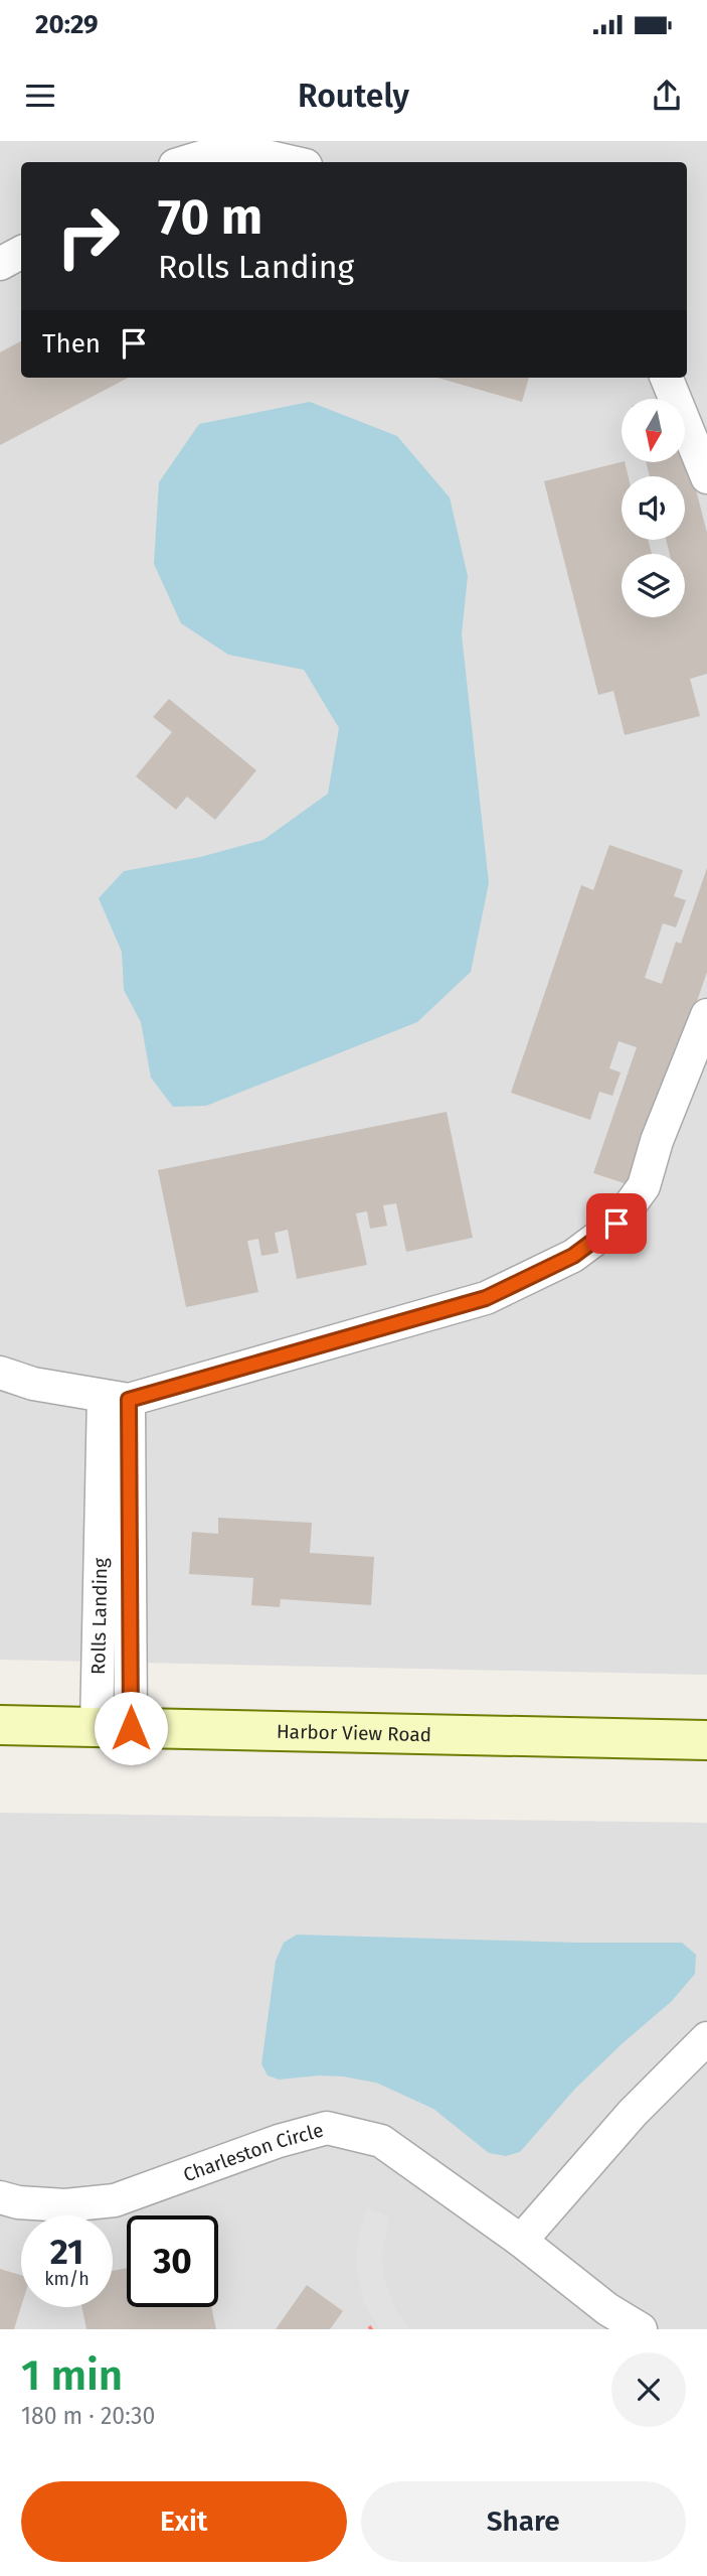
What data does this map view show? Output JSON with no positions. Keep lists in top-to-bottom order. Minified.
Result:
{"streets":{"main road":["Harbor View Road"],"street":["Rolls Landing","Charleston Circle"]},"crossings":[["Rolls Landing","Harbor View Road"]],"north":"bottom","page":{"status":"20:29","header":"Routely","turn":["70 m","Rolls Landing"],"then":"Then","speed":"21 km/h","limit":"30","heading":["1 min","180 m · 20:30"],"buttons":["Exit","Share"]}}
